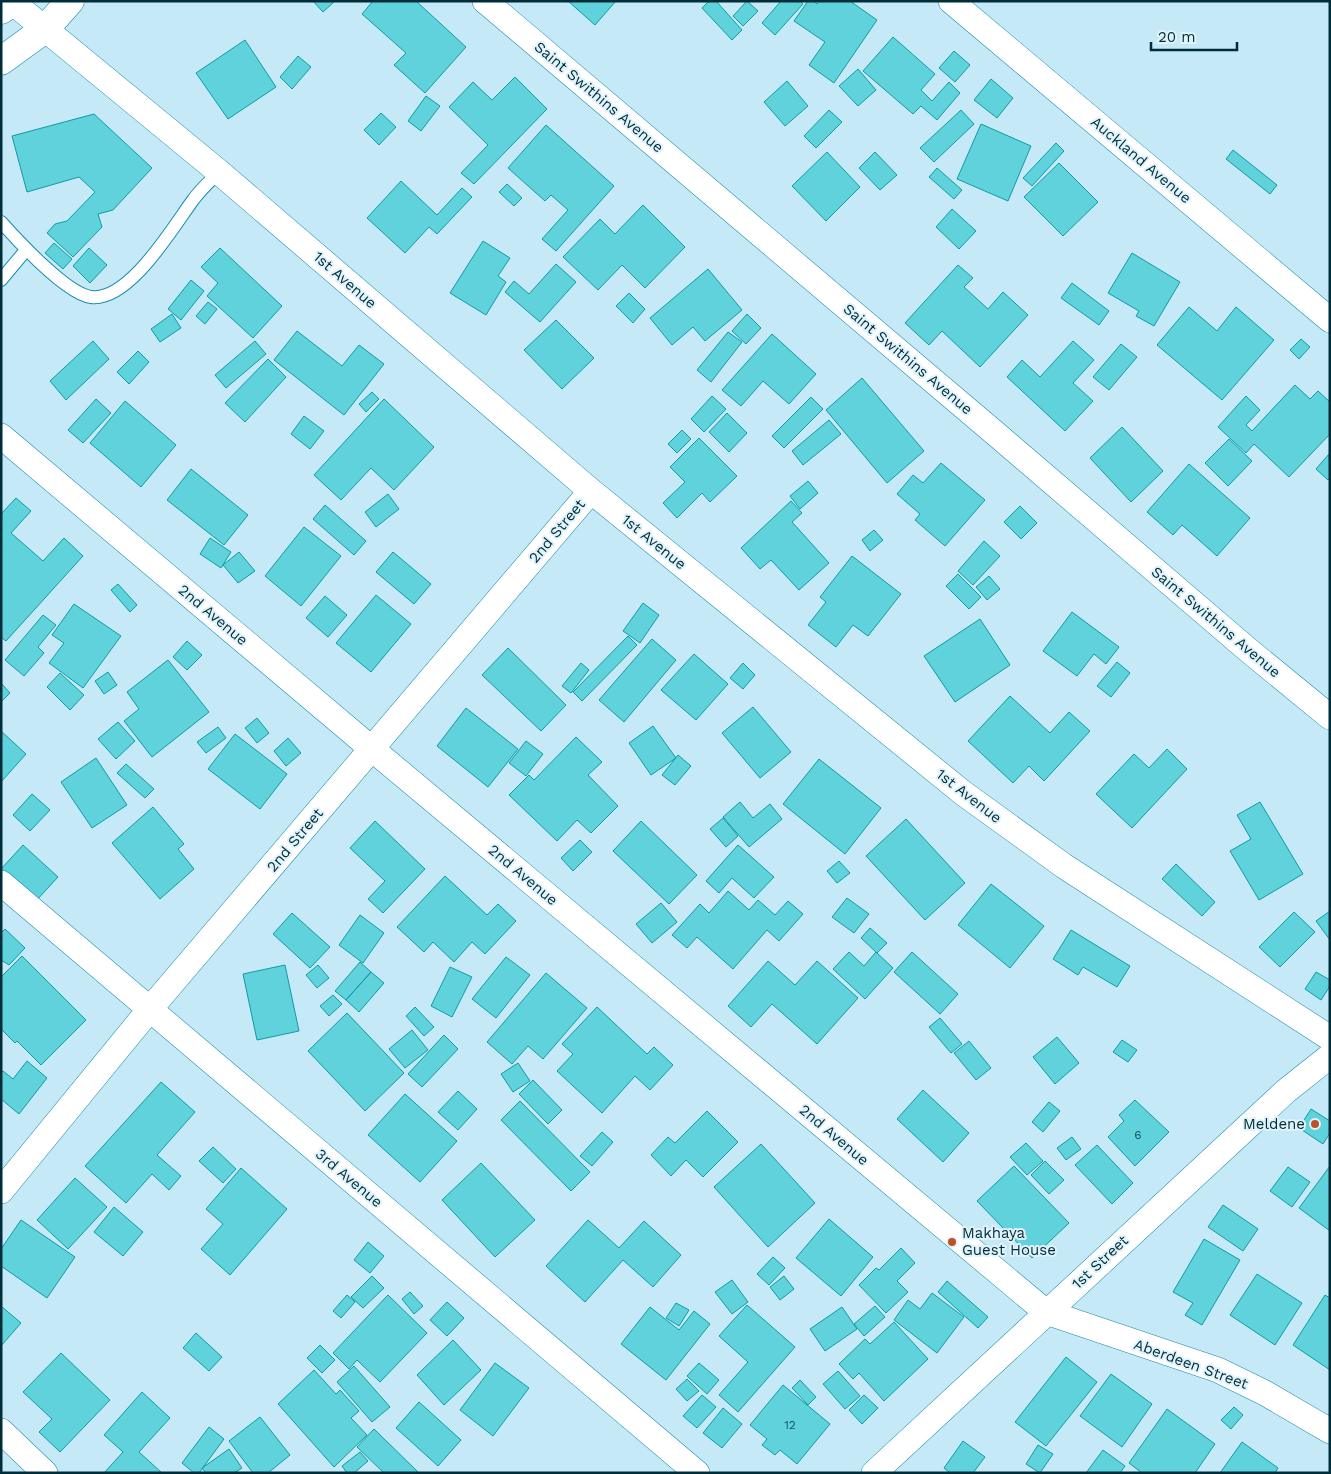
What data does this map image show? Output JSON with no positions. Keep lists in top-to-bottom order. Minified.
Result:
{"streets":{"street":["Saint Swithins Avenue","Auckland Avenue","1st Avenue","2nd Street","2nd Avenue","3rd Avenue","1st Street","Aberdeen Street"]},"crossings":[["1st Avenue","2nd Street"],["2nd Street","2nd Avenue"],["2nd Street","3rd Avenue"],["2nd Avenue","1st Street"],["2nd Avenue","Aberdeen Street"],["1st Street","Aberdeen Street"]],"places":["Meldene","Makhaya Guest House"],"house_numbers":["6","12"],"scale_bar":"20 m"}
